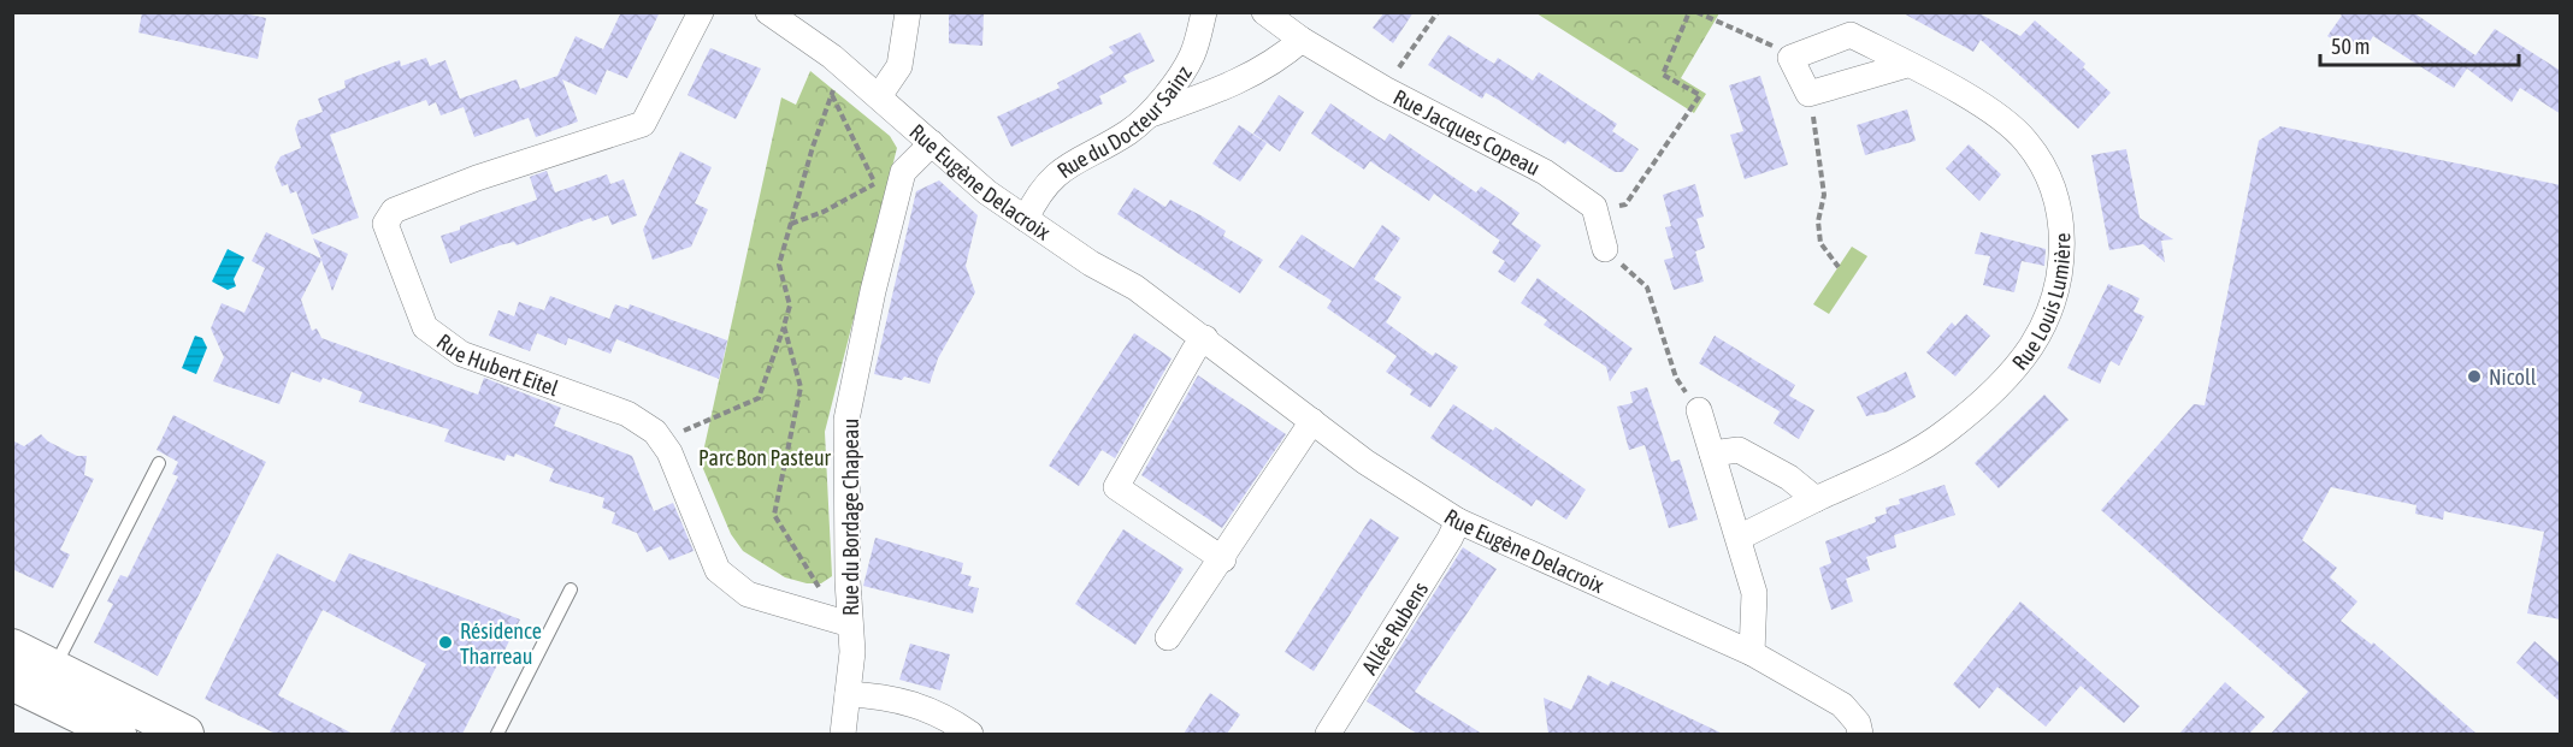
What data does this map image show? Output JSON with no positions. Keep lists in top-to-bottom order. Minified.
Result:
{"streets":{"street":["Rue du Docteur Sainz","Rue Jacques Copeau","Rue Eugène Delacroix","Rue Louis Lumière","Rue Hubert Eitel","Rue du Bordage Chapeau","Allée Rubens"]},"crossings":[["Rue du Docteur Sainz","Rue Eugène Delacroix"],["Rue Eugène Delacroix","Allée Rubens"],["Rue Hubert Eitel","Rue du Bordage Chapeau"]],"parks":["Parc Bon Pasteur"],"places":["Nicoll","Résidence Tharreau"],"scale_bar":"50 m"}
